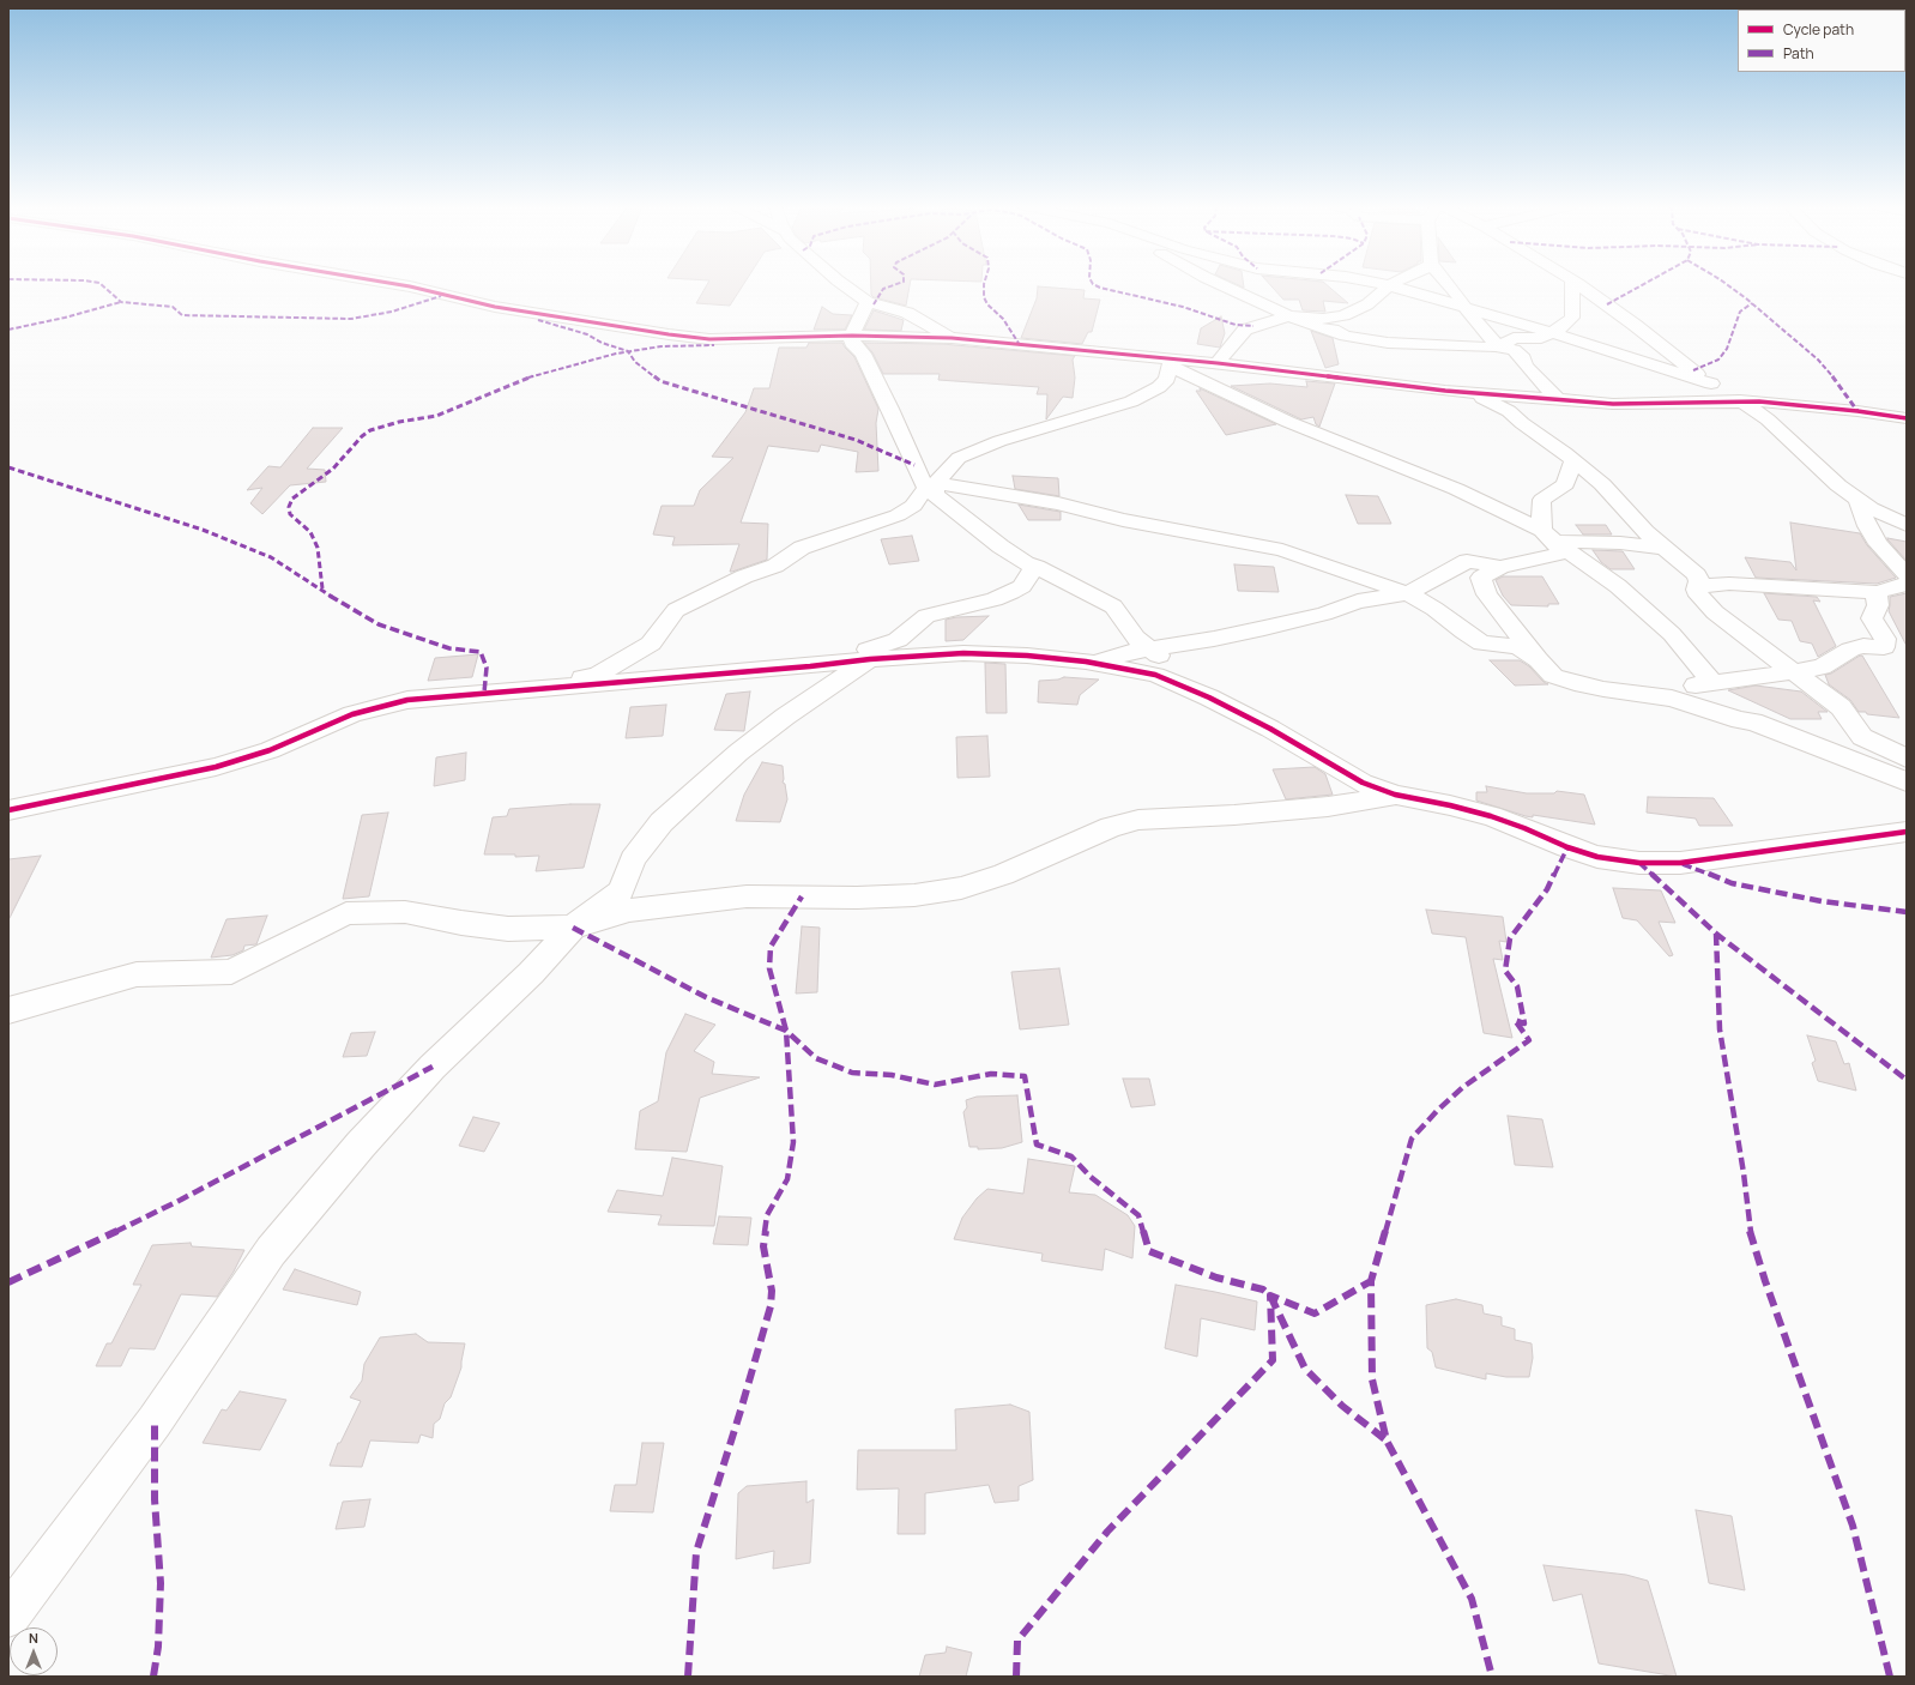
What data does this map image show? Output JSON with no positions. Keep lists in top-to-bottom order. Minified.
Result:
{"legend":["Cycle path","Path"],"north":"top"}
